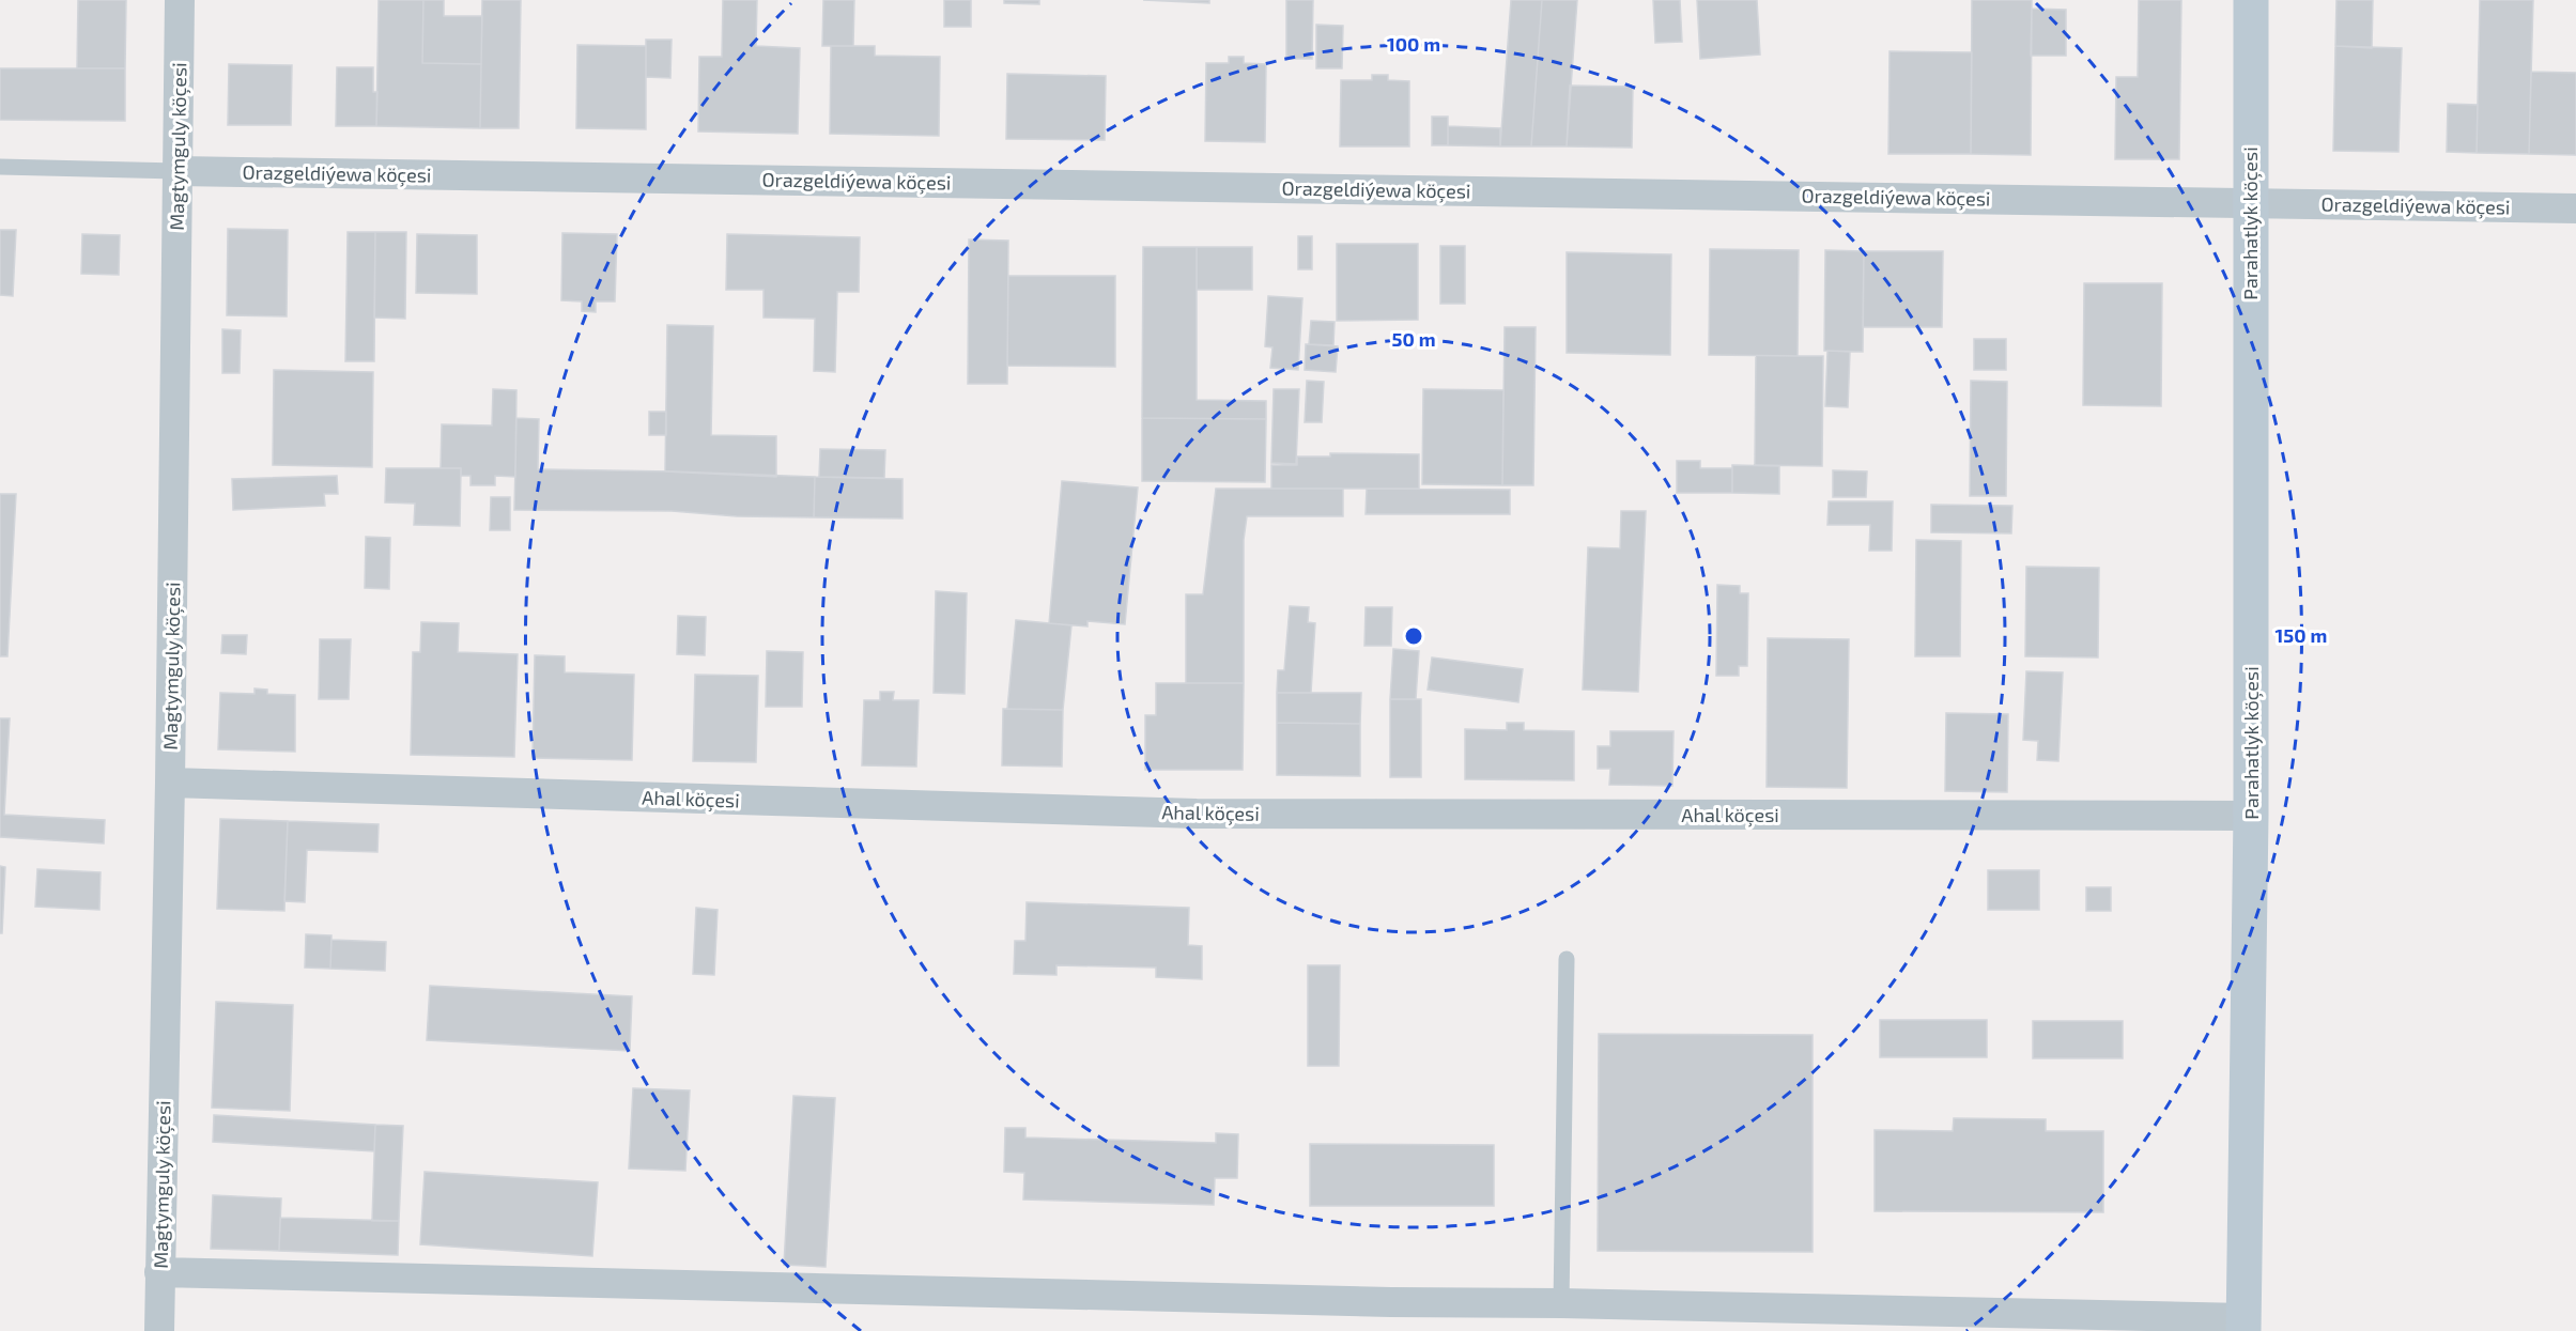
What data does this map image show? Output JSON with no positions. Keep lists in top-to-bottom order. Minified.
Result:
{"streets":{"street":["Magtymguly köçesi","Orazgeldiýewa köçesi","Parahatlyk köçesi","Ahal köçesi"]},"crossings":[["Magtymguly köçesi","Orazgeldiýewa köçesi"],["Magtymguly köçesi","Ahal köçesi"],["Orazgeldiýewa köçesi","Parahatlyk köçesi"],["Parahatlyk köçesi","Ahal köçesi"]],"rings":["100 m","50 m","150 m"]}
